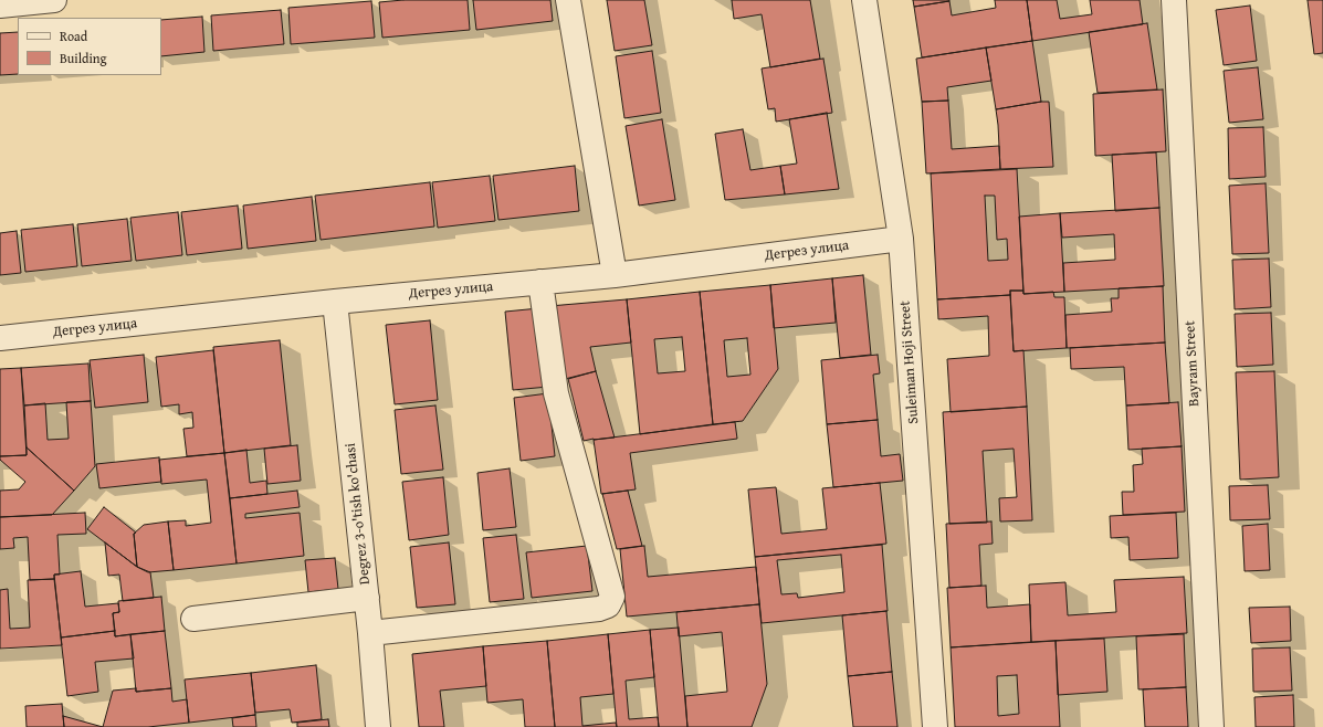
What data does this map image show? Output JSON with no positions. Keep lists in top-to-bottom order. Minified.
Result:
{"streets":{"street":["Дегрез улица","Suleiman Hoji Street","Bayram Street","Degrez 3-o'tish ko'chasi"]},"crossings":[["Дегрез улица","Suleiman Hoji Street"],["Дегрез улица","Degrez 3-o'tish ko'chasi"]],"legend":["Road","Building"]}
